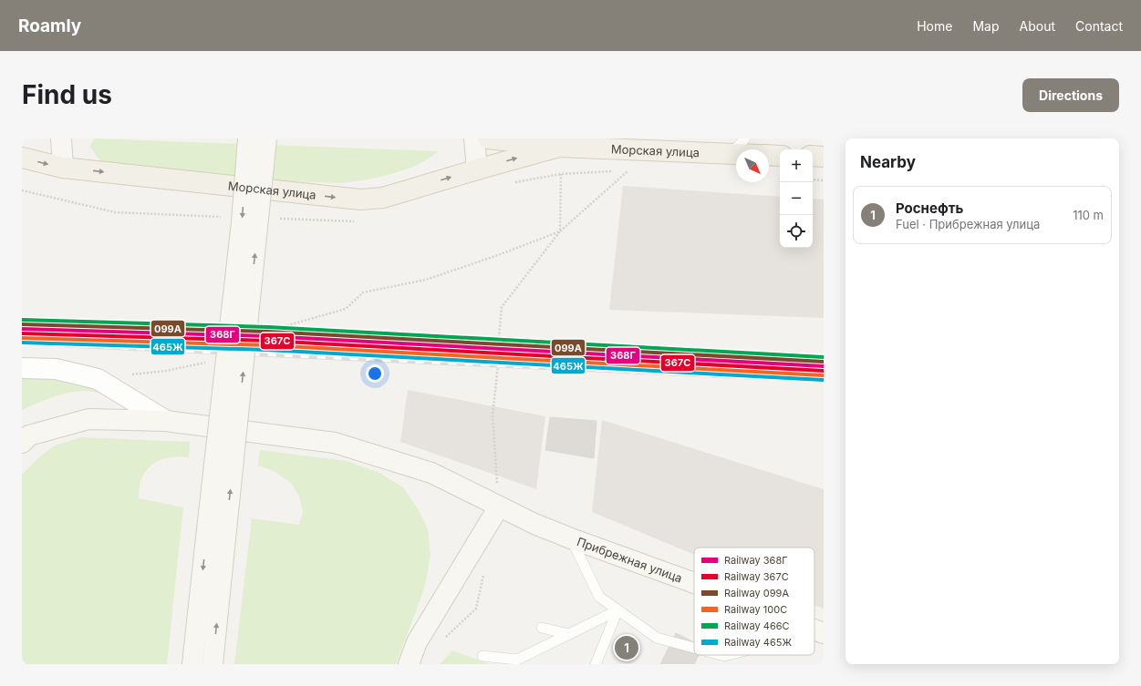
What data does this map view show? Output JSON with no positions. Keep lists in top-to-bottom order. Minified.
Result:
{"streets":{"main road":["Морская улица","Прибрежная улица"]},"one_way":["Морская улица"],"lines":["rail line 466С","rail line 099А","rail line 368Г","rail line 367С","rail line 100C","rail line 465Ж"],"legend":["Railway 368Г","Railway 367С","Railway 099А","Railway 100C","Railway 466С","Railway 465Ж"],"north":"bottom right","page":{"header":"Roamly","nav":["Home","Map","About","Contact"],"buttons":"Directions","title":"Find us","heading":"Nearby","map_buttons":["+","−"],"list":[{"mark":"1","name":"Роснефть","note":"Fuel · Прибрежная улица","value":"110 m"}],"pins":"1"}}
